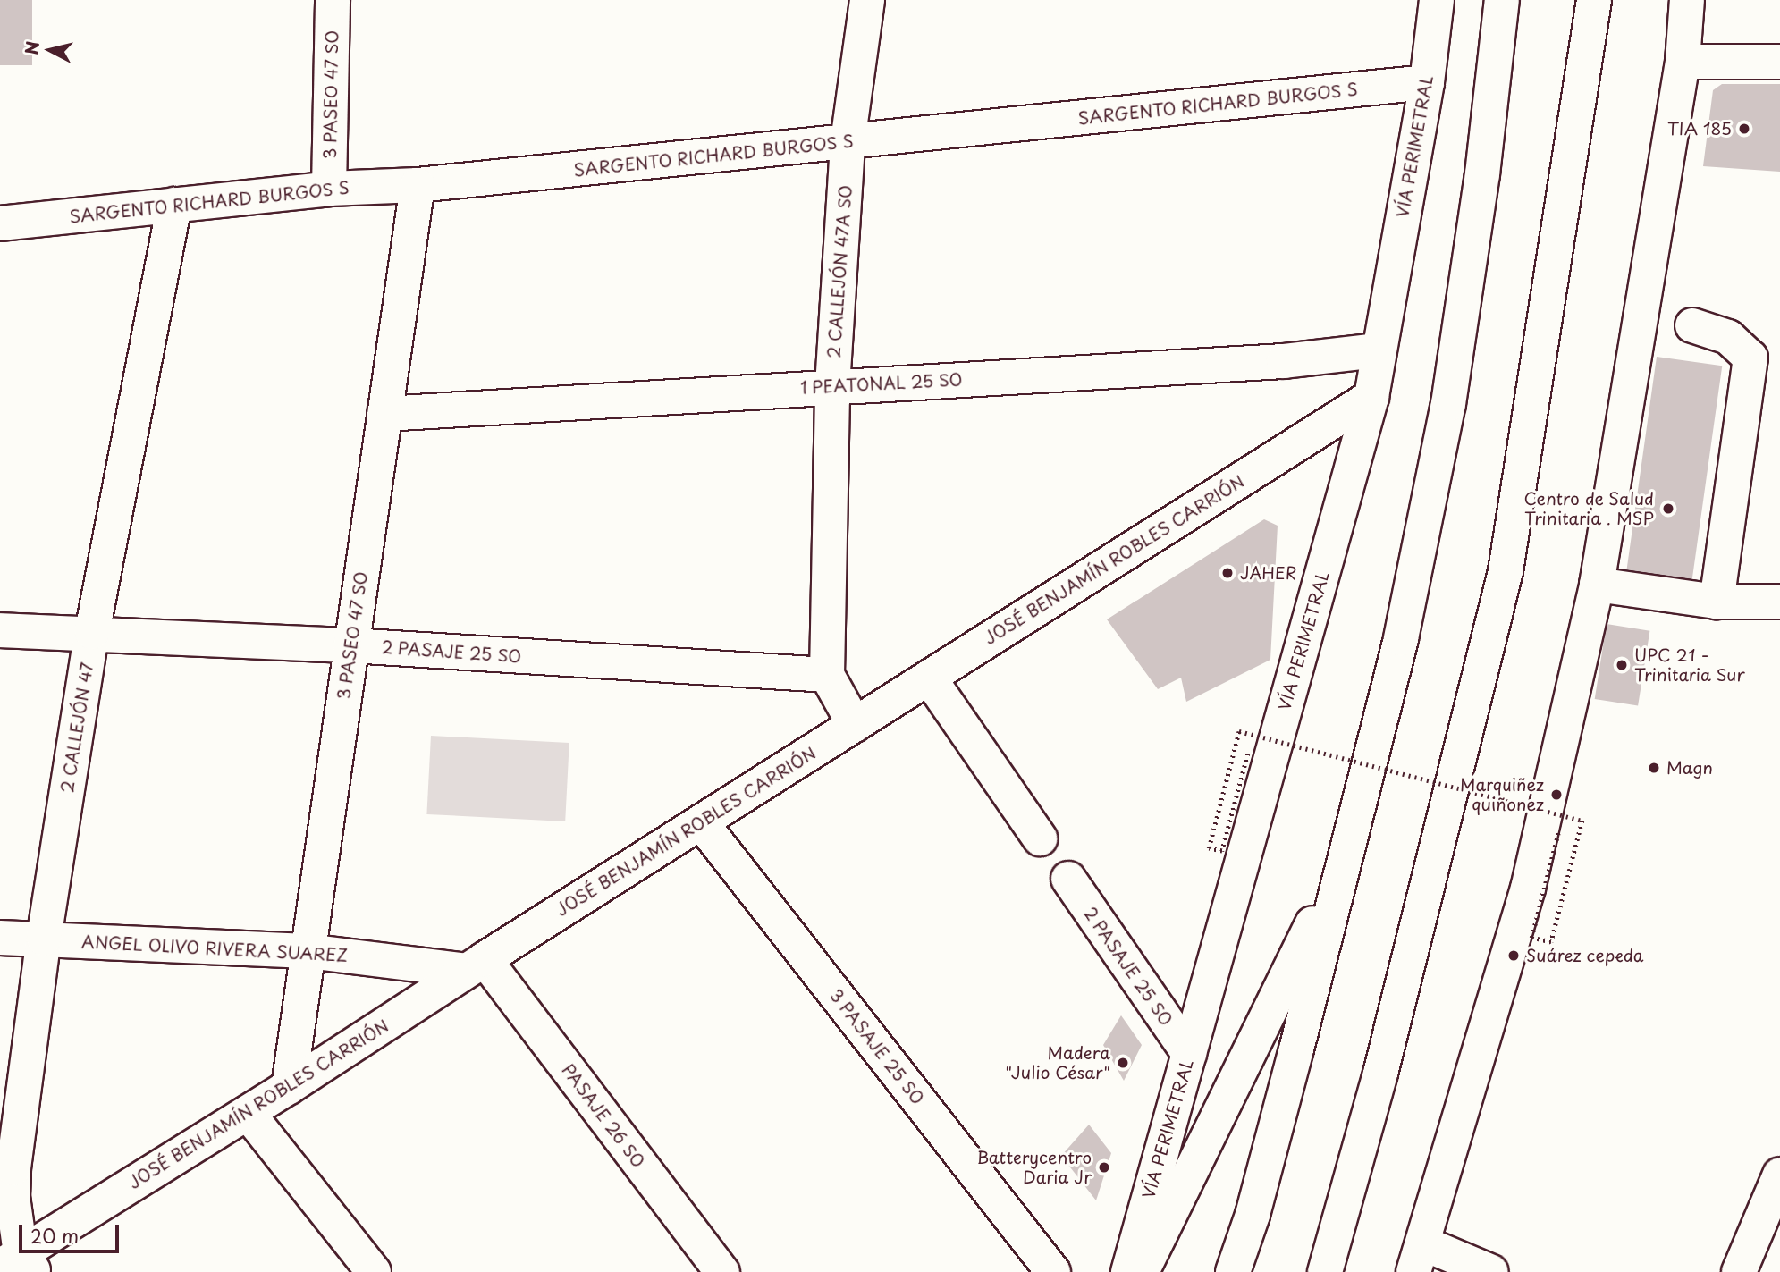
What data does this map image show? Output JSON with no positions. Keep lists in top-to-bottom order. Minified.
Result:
{"streets":{"main road":["3 PASEO 47 SO","SARGENTO RICHARD BURGOS S","VÍA PERIMETRAL","2 CALLEJÓN 47A SO","1 PEATONAL 25 SO","JOSÉ BENJAMÍN ROBLES CARRIÓN","2 PASAJE 25 SO","2 CALLEJÓN 47","ANGEL OLIVO RIVERA SUAREZ","3 PASAJE 25 SO","PASAJE 26 SO"]},"crossings":[["3 PASEO 47 SO","SARGENTO RICHARD BURGOS S"],["3 PASEO 47 SO","1 PEATONAL 25 SO"],["3 PASEO 47 SO","JOSÉ BENJAMÍN ROBLES CARRIÓN"],["3 PASEO 47 SO","2 PASAJE 25 SO"],["3 PASEO 47 SO","ANGEL OLIVO RIVERA SUAREZ"],["SARGENTO RICHARD BURGOS S","VÍA PERIMETRAL"],["SARGENTO RICHARD BURGOS S","2 CALLEJÓN 47A SO"],["SARGENTO RICHARD BURGOS S","2 CALLEJÓN 47"],["VÍA PERIMETRAL","1 PEATONAL 25 SO"],["VÍA PERIMETRAL","JOSÉ BENJAMÍN ROBLES CARRIÓN"],["VÍA PERIMETRAL","2 PASAJE 25 SO"],["2 CALLEJÓN 47A SO","1 PEATONAL 25 SO"],["2 CALLEJÓN 47A SO","2 PASAJE 25 SO"],["JOSÉ BENJAMÍN ROBLES CARRIÓN","2 CALLEJÓN 47"],["JOSÉ BENJAMÍN ROBLES CARRIÓN","ANGEL OLIVO RIVERA SUAREZ"],["JOSÉ BENJAMÍN ROBLES CARRIÓN","3 PASAJE 25 SO"],["JOSÉ BENJAMÍN ROBLES CARRIÓN","PASAJE 26 SO"],["2 PASAJE 25 SO","2 CALLEJÓN 47"],["2 CALLEJÓN 47","ANGEL OLIVO RIVERA SUAREZ"],["ANGEL OLIVO RIVERA SUAREZ","PASAJE 26 SO"]],"places":["TIA 185","Centro de Salud Trinitaria . MSP","JAHER","UPC 21 - Trinitaria Sur","Magn","Marquiñez quiñonez","Suárez cepeda","Madera \"Julio César\"","Batterycentro Daria Jr"],"scale_bar":"20 m","north":"left"}
